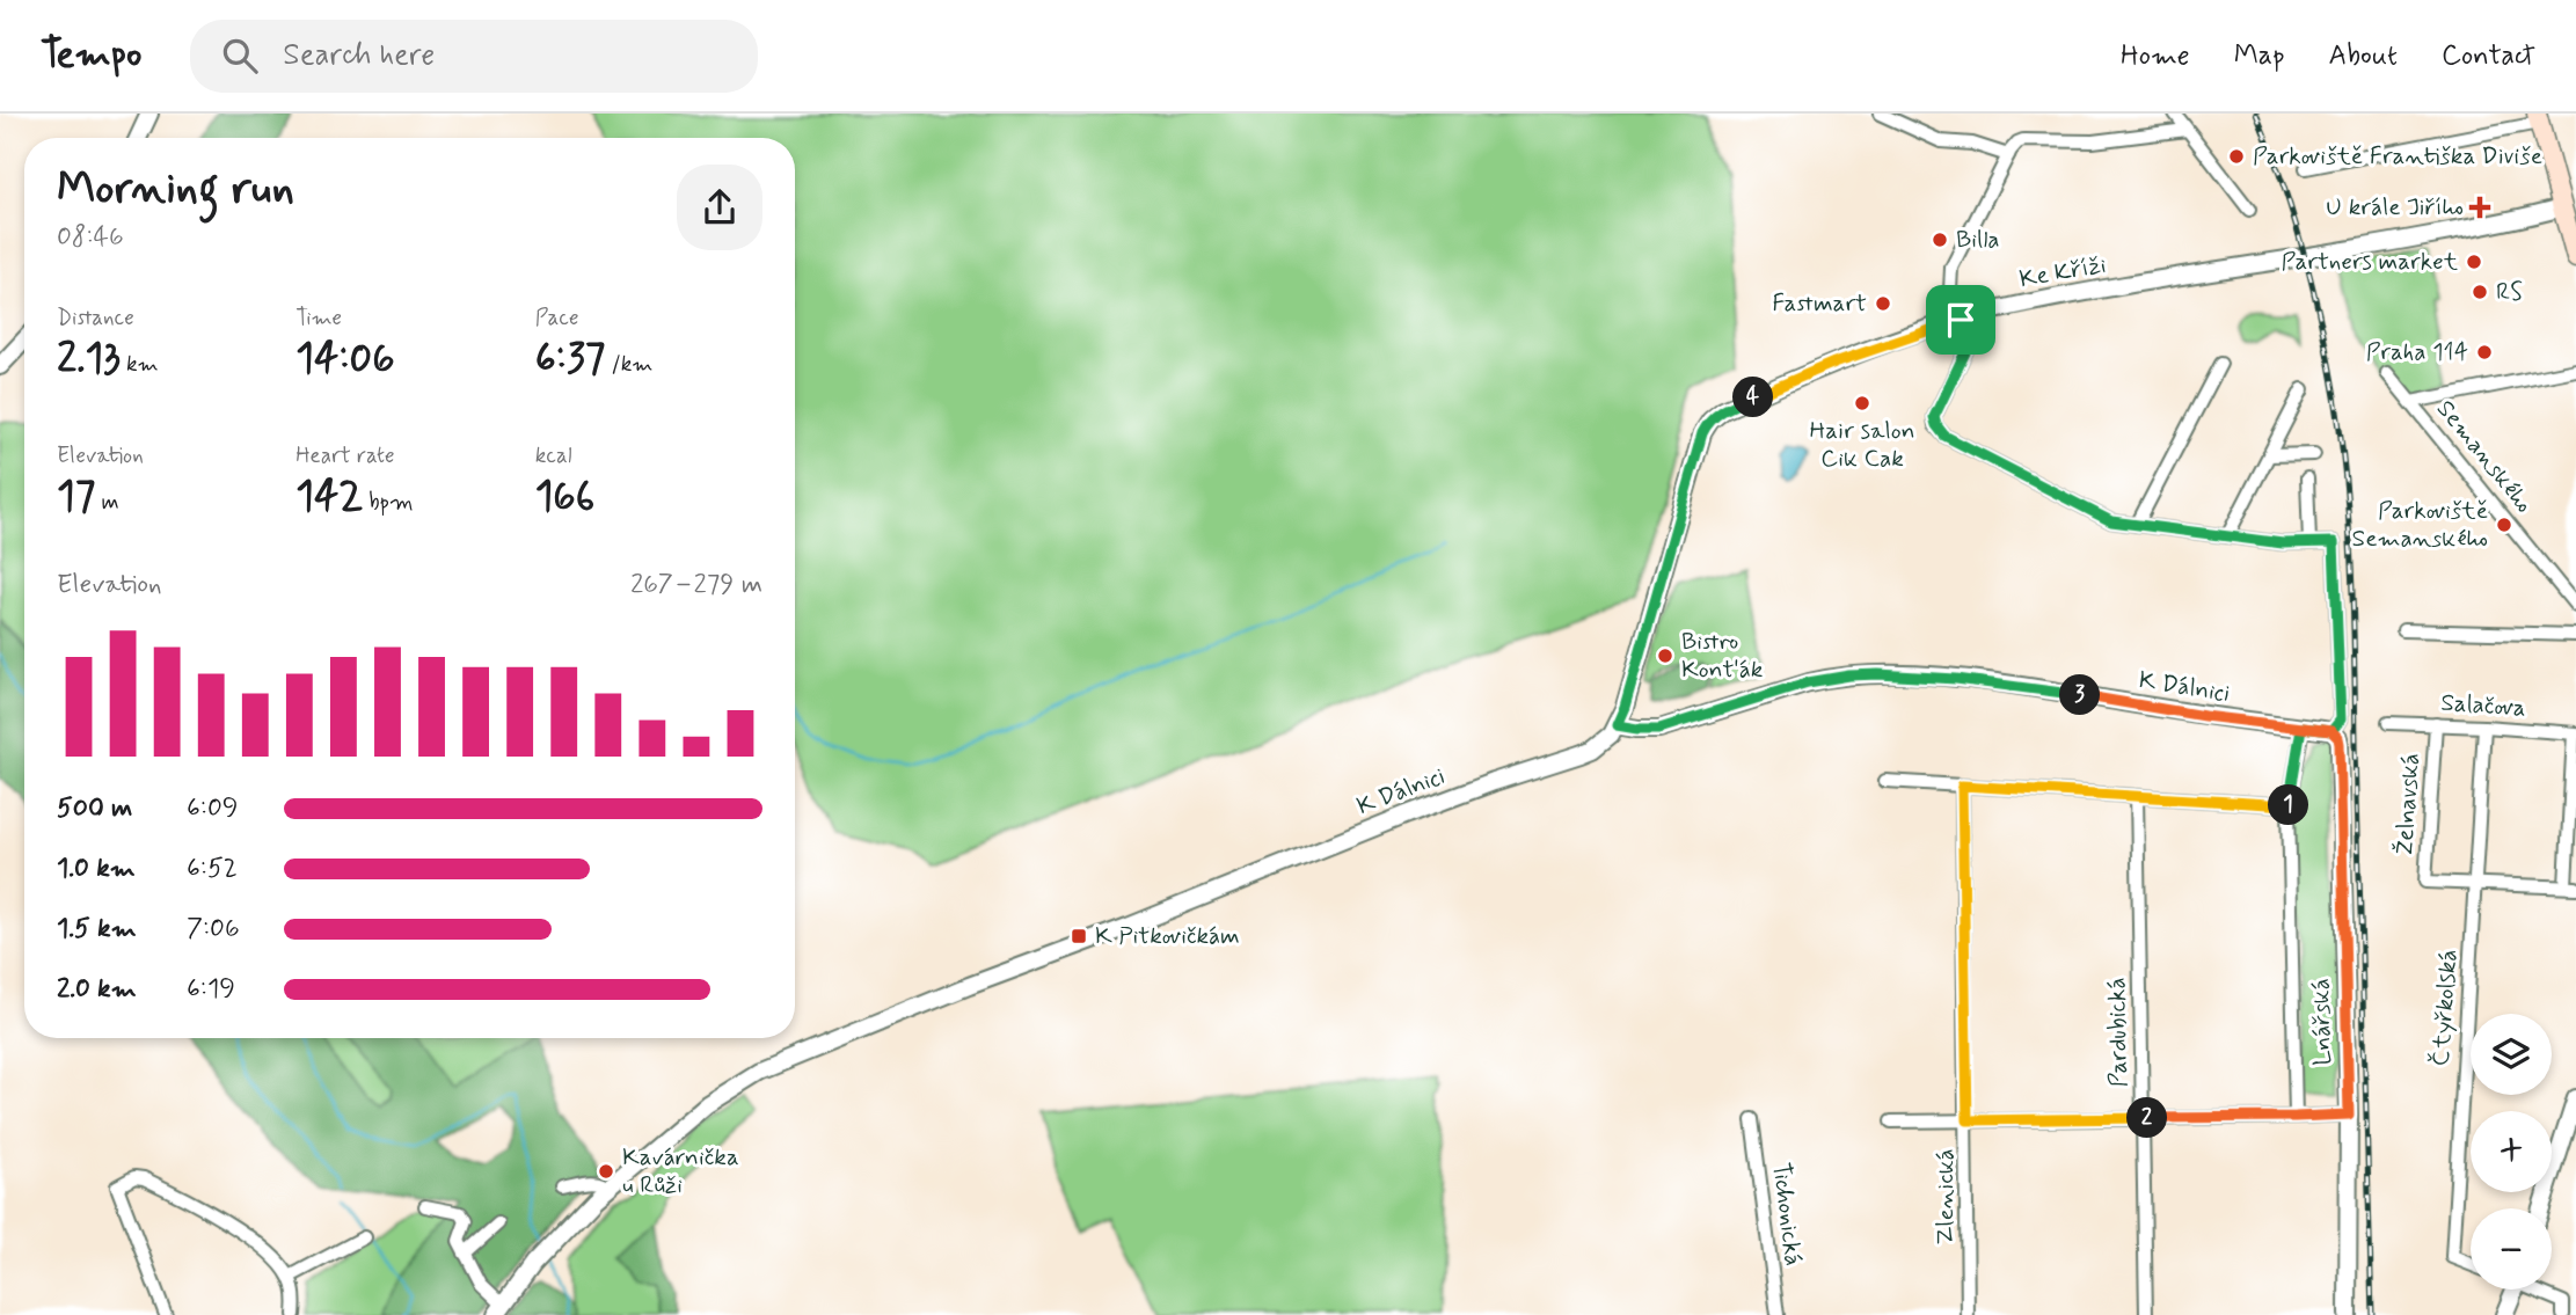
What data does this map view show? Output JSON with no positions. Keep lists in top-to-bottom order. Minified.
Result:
{"streets":{"street":["Ke Kříži","Semanského","K Dálnici","Salačova","Želnavská","Čtyřkolská","Lnářská","Pardubická","Zlenická","Tichonická"]},"crossings":[["Ke Kříži","K Dálnici"],["K Dálnici","Lnářská"],["Salačova","Želnavská"],["Salačova","Čtyřkolská"],["Želnavská","Čtyřkolská"]],"places":{"other":["Parkoviště Františka Diviše","Billa","Partners market","RS","Fastmart","Praha 114","Hair salon Cik Cak","Parkoviště Semanského","Bistro Kont'ák","Kavárnička u Růži"],"health":["U krále Jiřího"],"transit":["K Pitkovičkám"]},"page":{"header":"Tempo","search":"Search here","nav":["Home","Map","About","Contact"],"heading":["Morning run","08:46"],"stats":[["Distance","2.13 km"],["Time","14:06"],["Pace","6:37 /km"],["Elevation","17 m"],["Heart rate","142 bpm"],["kcal","166"]],"pins":["4","3","1","2"],"chart":["Elevation","267–279 m"],"list":[{"name":"500 m","note":"6:09"},{"name":"1.0 km","note":"6:52"},{"name":"1.5 km","note":"7:06"},{"name":"2.0 km","note":"6:19"}],"map_buttons":["+","−"]}}
